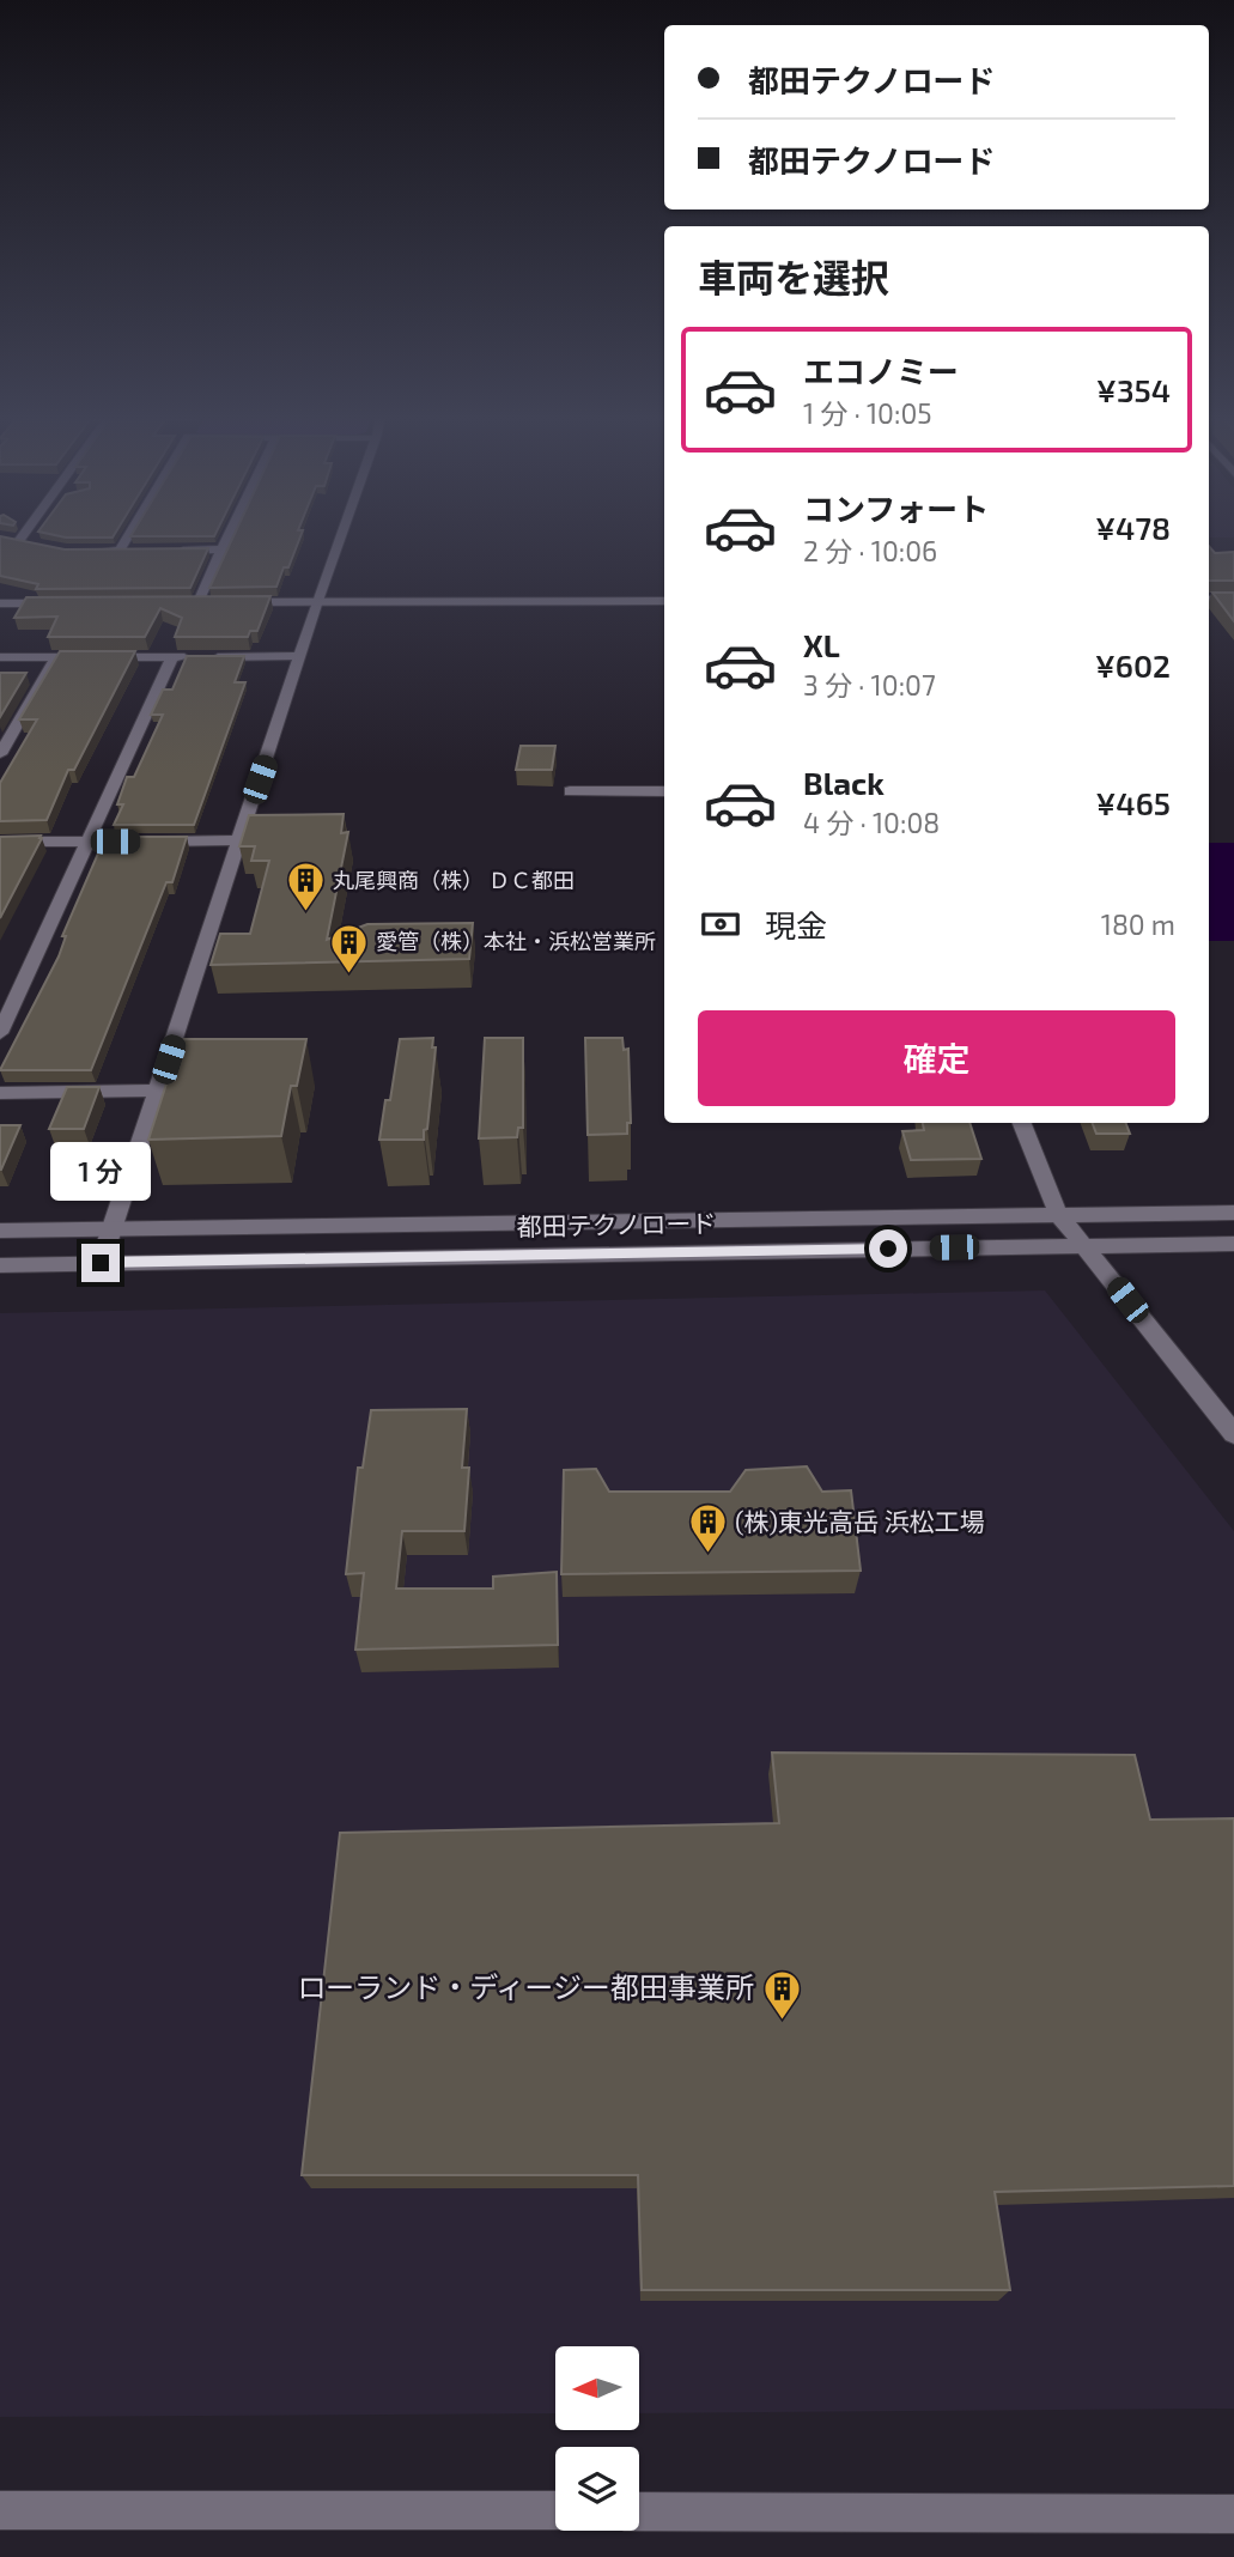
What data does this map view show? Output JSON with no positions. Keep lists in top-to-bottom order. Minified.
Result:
{"streets":{"street":["都田テクノロード"]},"places":{"building":["丸尾興商（株） ＤＣ都田","愛管（株）本社・浜松営業所","(株)東光高岳 浜松工場","ローランド・ディージー都田事業所"]},"north":"left","page":{"banner":["都田テクノロード","都田テクノロード"],"heading":"車両を選択","list":[{"name":"エコノミー","note":"1 分 · 10:05","value":"¥354"},{"name":"コンフォート","note":"2 分 · 10:06","value":"¥478"},{"name":"XL","note":"3 分 · 10:07","value":"¥602"},{"name":"Black","note":"4 分 · 10:08","value":"¥465"}],"pay":["現金","180 m"],"buttons":"確定","bubble":"1 分"}}
